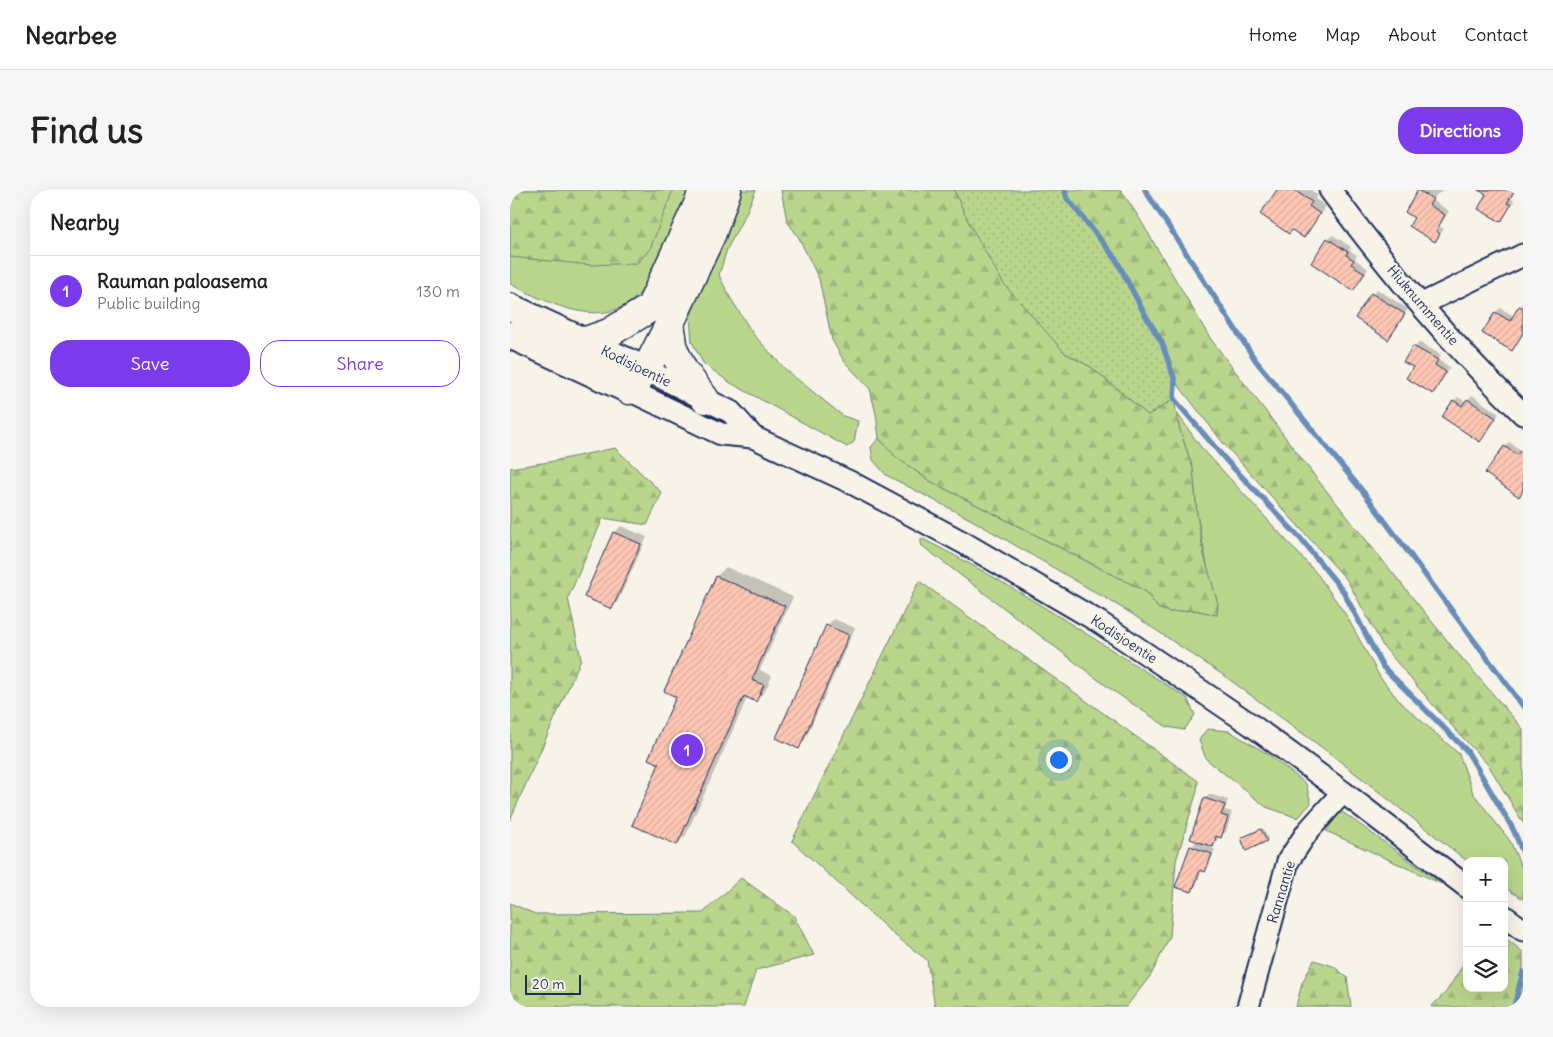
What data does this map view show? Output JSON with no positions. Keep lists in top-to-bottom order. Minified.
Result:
{"streets":{"main road":["Kodisjoentie"],"street":["Hiuknummentie","Rannantie"]},"crossings":[["Kodisjoentie","Rannantie"]],"scale_bar":"20 m","page":{"header":"Nearbee","nav":["Home","Map","About","Contact"],"buttons":["Directions",["Save","Share"]],"title":"Find us","heading":"Nearby","list":[{"mark":"1","name":"Rauman paloasema","note":"Public building","value":"130 m"}],"pins":"1","map_buttons":["+","−"],"scale":"20 m"}}
